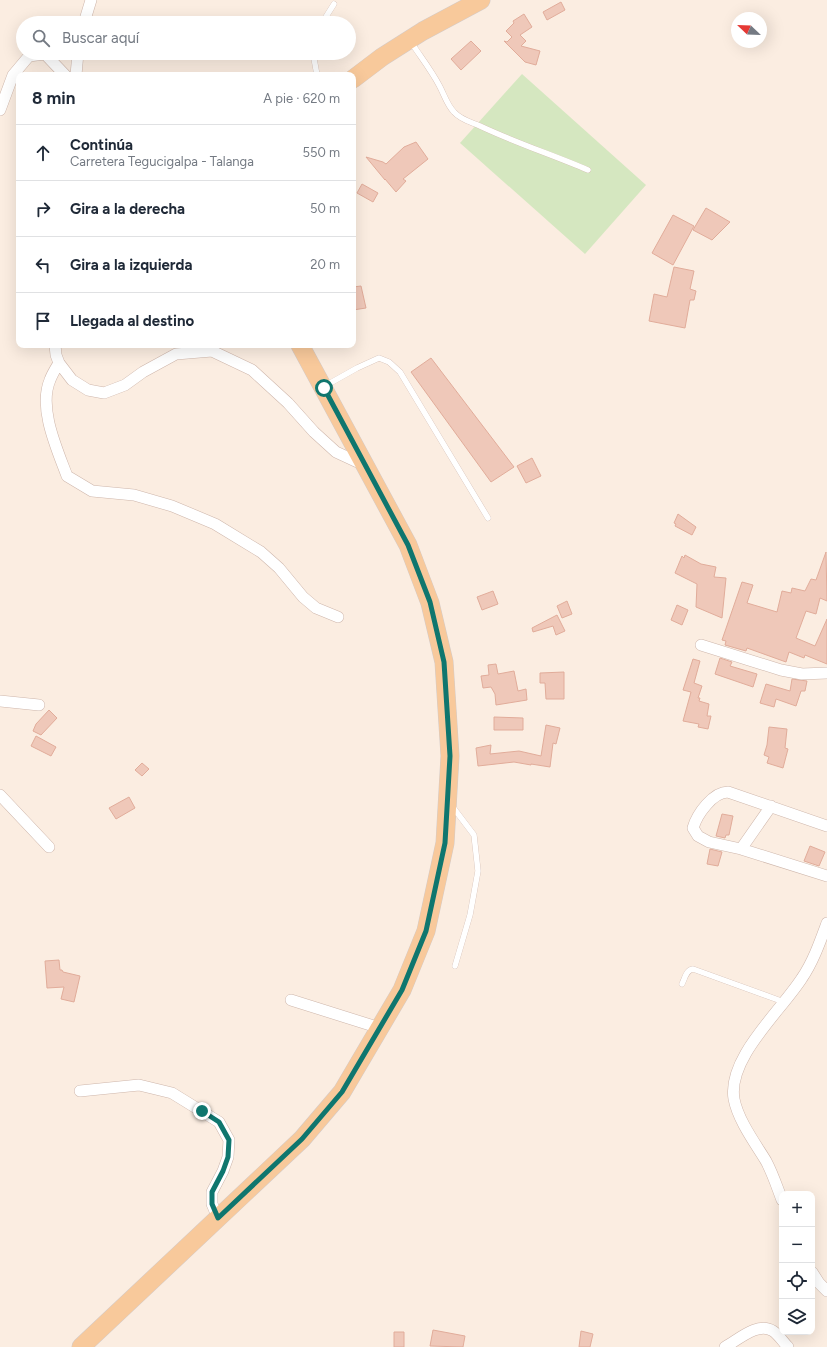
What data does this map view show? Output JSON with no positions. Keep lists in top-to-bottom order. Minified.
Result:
{"north":"top left","page":{"search":"Buscar aquí","heading":["8 min","A pie · 620 m"],"list":[["Continúa","Carretera Tegucigalpa - Talanga","550 m"],["Gira a la derecha","50 m"],["Gira a la izquierda","20 m"],"Llegada al destino"],"map_buttons":["+","−"]}}
